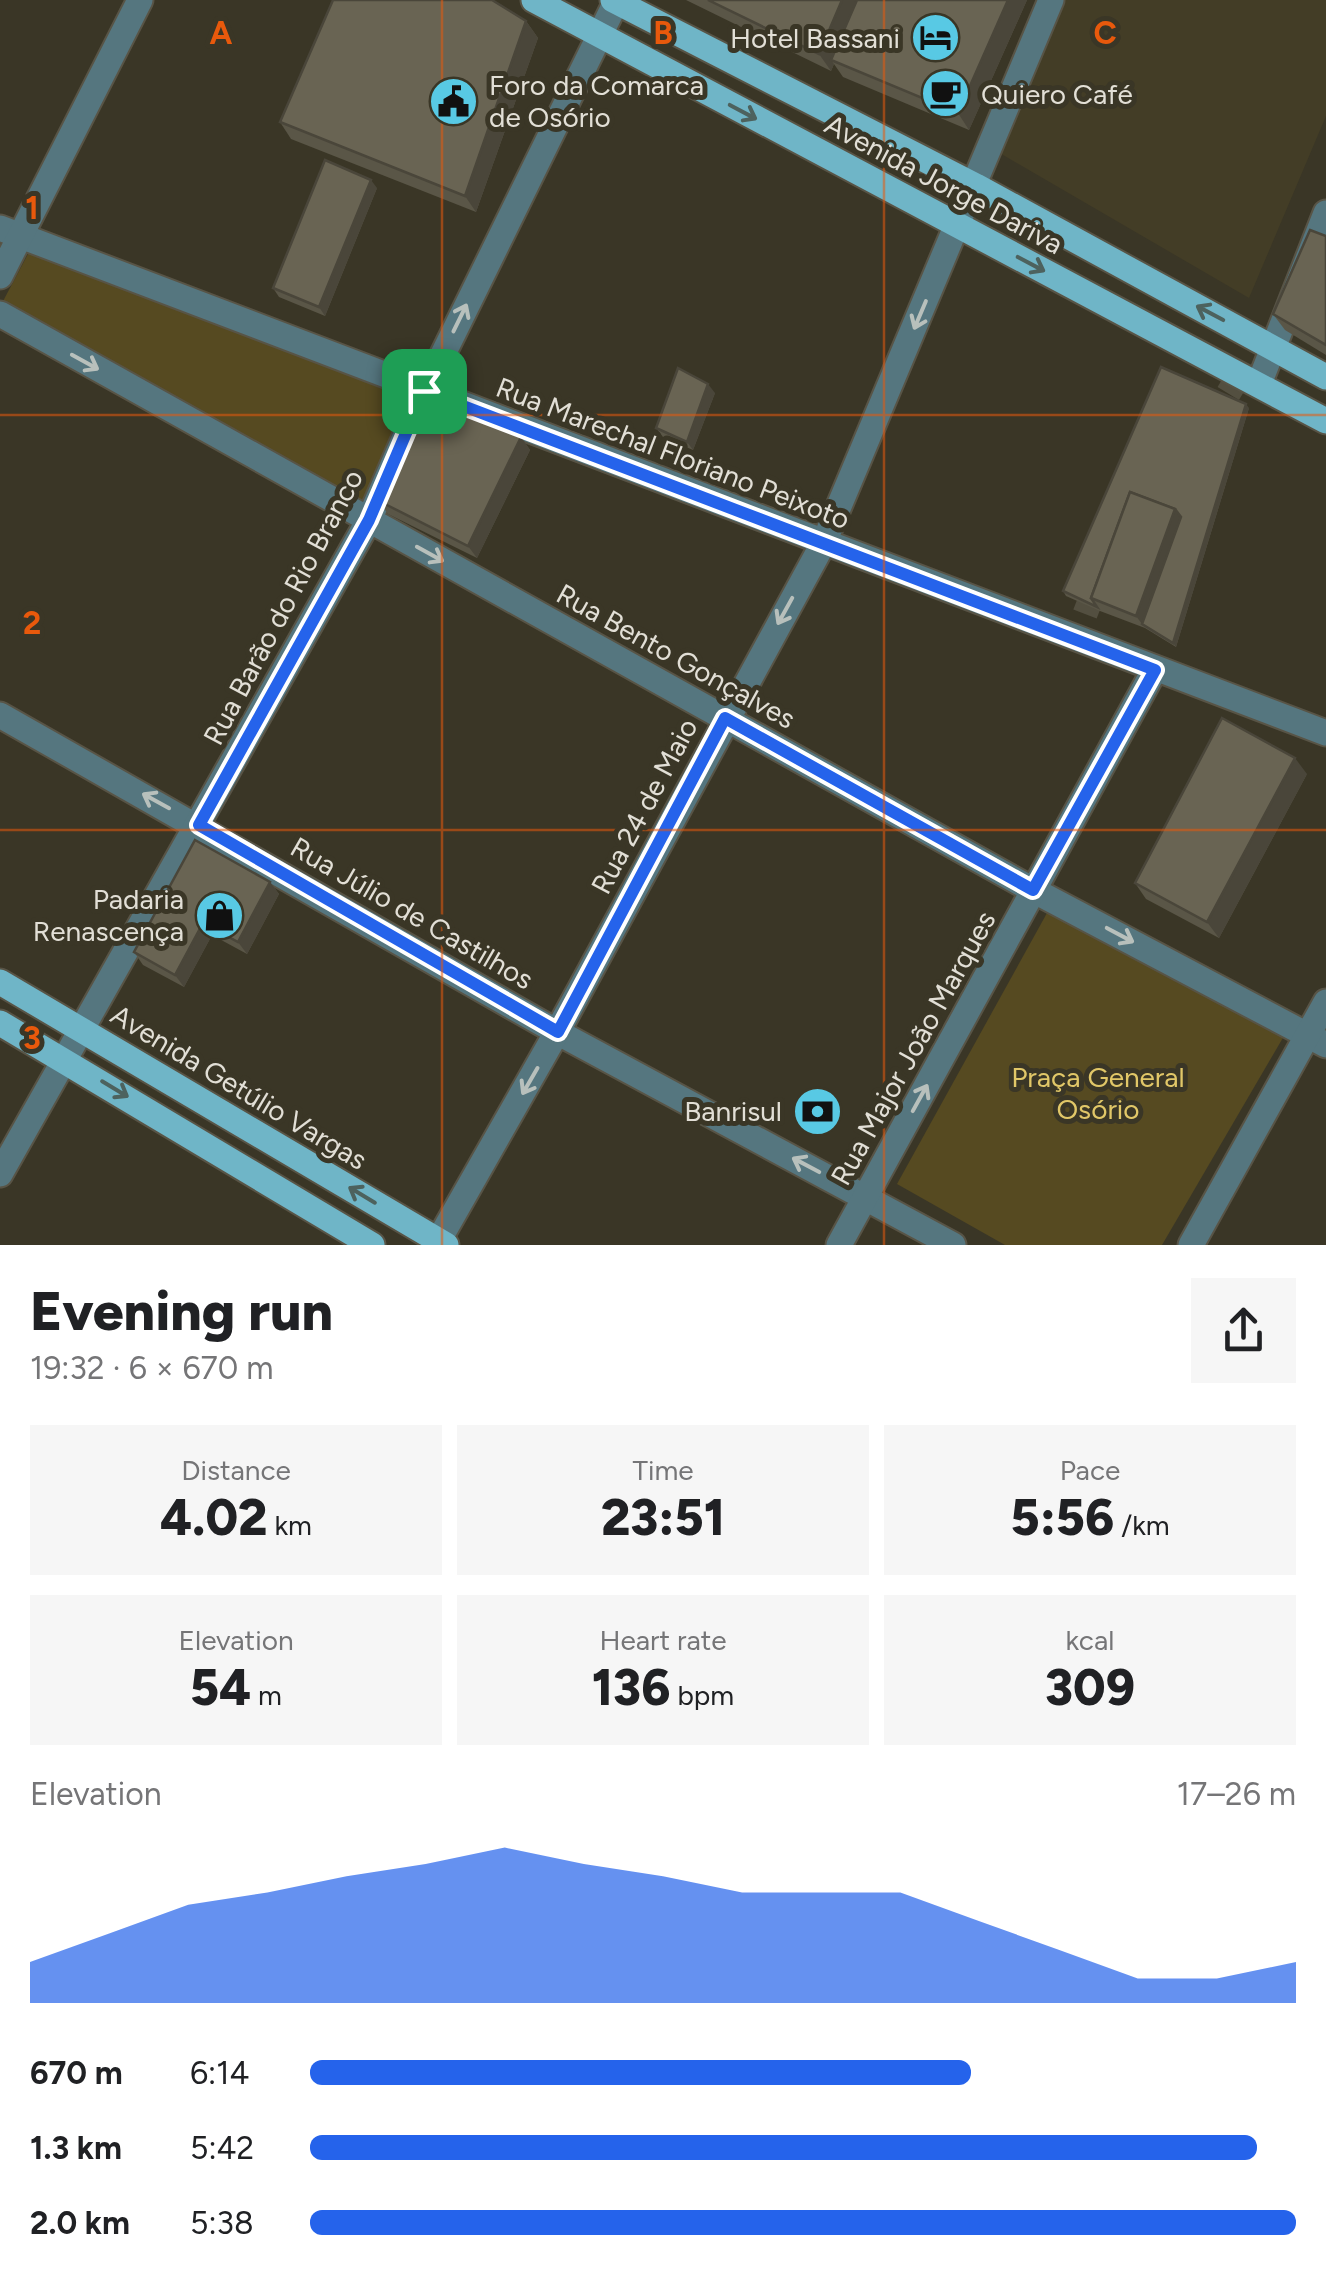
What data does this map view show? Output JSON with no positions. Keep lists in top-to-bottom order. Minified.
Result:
{"streets":{"main road":["Avenida Jorge Dariva","Avenida Getúlio Vargas"],"street":["Rua Marechal Floriano Peixoto","Rua Barão do Rio Branco","Rua Bento Gonçalves","Rua 24 de Maio","Rua Júlio de Castilhos","Rua Major João Marques"]},"crossings":[["Avenida Jorge Dariva","Rua Barão do Rio Branco"],["Avenida Jorge Dariva","Rua 24 de Maio"],["Rua Marechal Floriano Peixoto","Rua Barão do Rio Branco"],["Rua Marechal Floriano Peixoto","Rua 24 de Maio"],["Rua Marechal Floriano Peixoto","Rua Major João Marques"],["Rua Barão do Rio Branco","Rua Bento Gonçalves"],["Rua Barão do Rio Branco","Rua Júlio de Castilhos"],["Rua Barão do Rio Branco","Avenida Getúlio Vargas"],["Rua Bento Gonçalves","Rua 24 de Maio"],["Rua Bento Gonçalves","Rua Major João Marques"],["Rua 24 de Maio","Rua Júlio de Castilhos"],["Rua 24 de Maio","Avenida Getúlio Vargas"],["Rua Júlio de Castilhos","Rua Major João Marques"]],"one_way":["Rua Bento Gonçalves","Rua 24 de Maio","Rua Júlio de Castilhos","Rua Major João Marques"],"parks":["Praça General Osório"],"places":{"hotel":["Hotel Bassani"],"cafe":["Quiero Café"],"public building":["Foro da Comarca de Osório"],"shop":["Padaria Renascença"],"bank":["Banrisul"]},"page":{"heading":["Evening run","19:32 · 6 × 670 m"],"stats":[["Distance","4.02 km"],["Time","23:51"],["Pace","5:56 /km"],["Elevation","54 m"],["Heart rate","136 bpm"],["kcal","309"]],"chart":["Elevation","17–26 m"],"list":[{"name":"670 m","note":"6:14"},{"name":"1.3 km","note":"5:42"},{"name":"2.0 km","note":"5:38"}]},"grid":{"columns":["A","B","C"],"rows":["1","2","3"]}}
